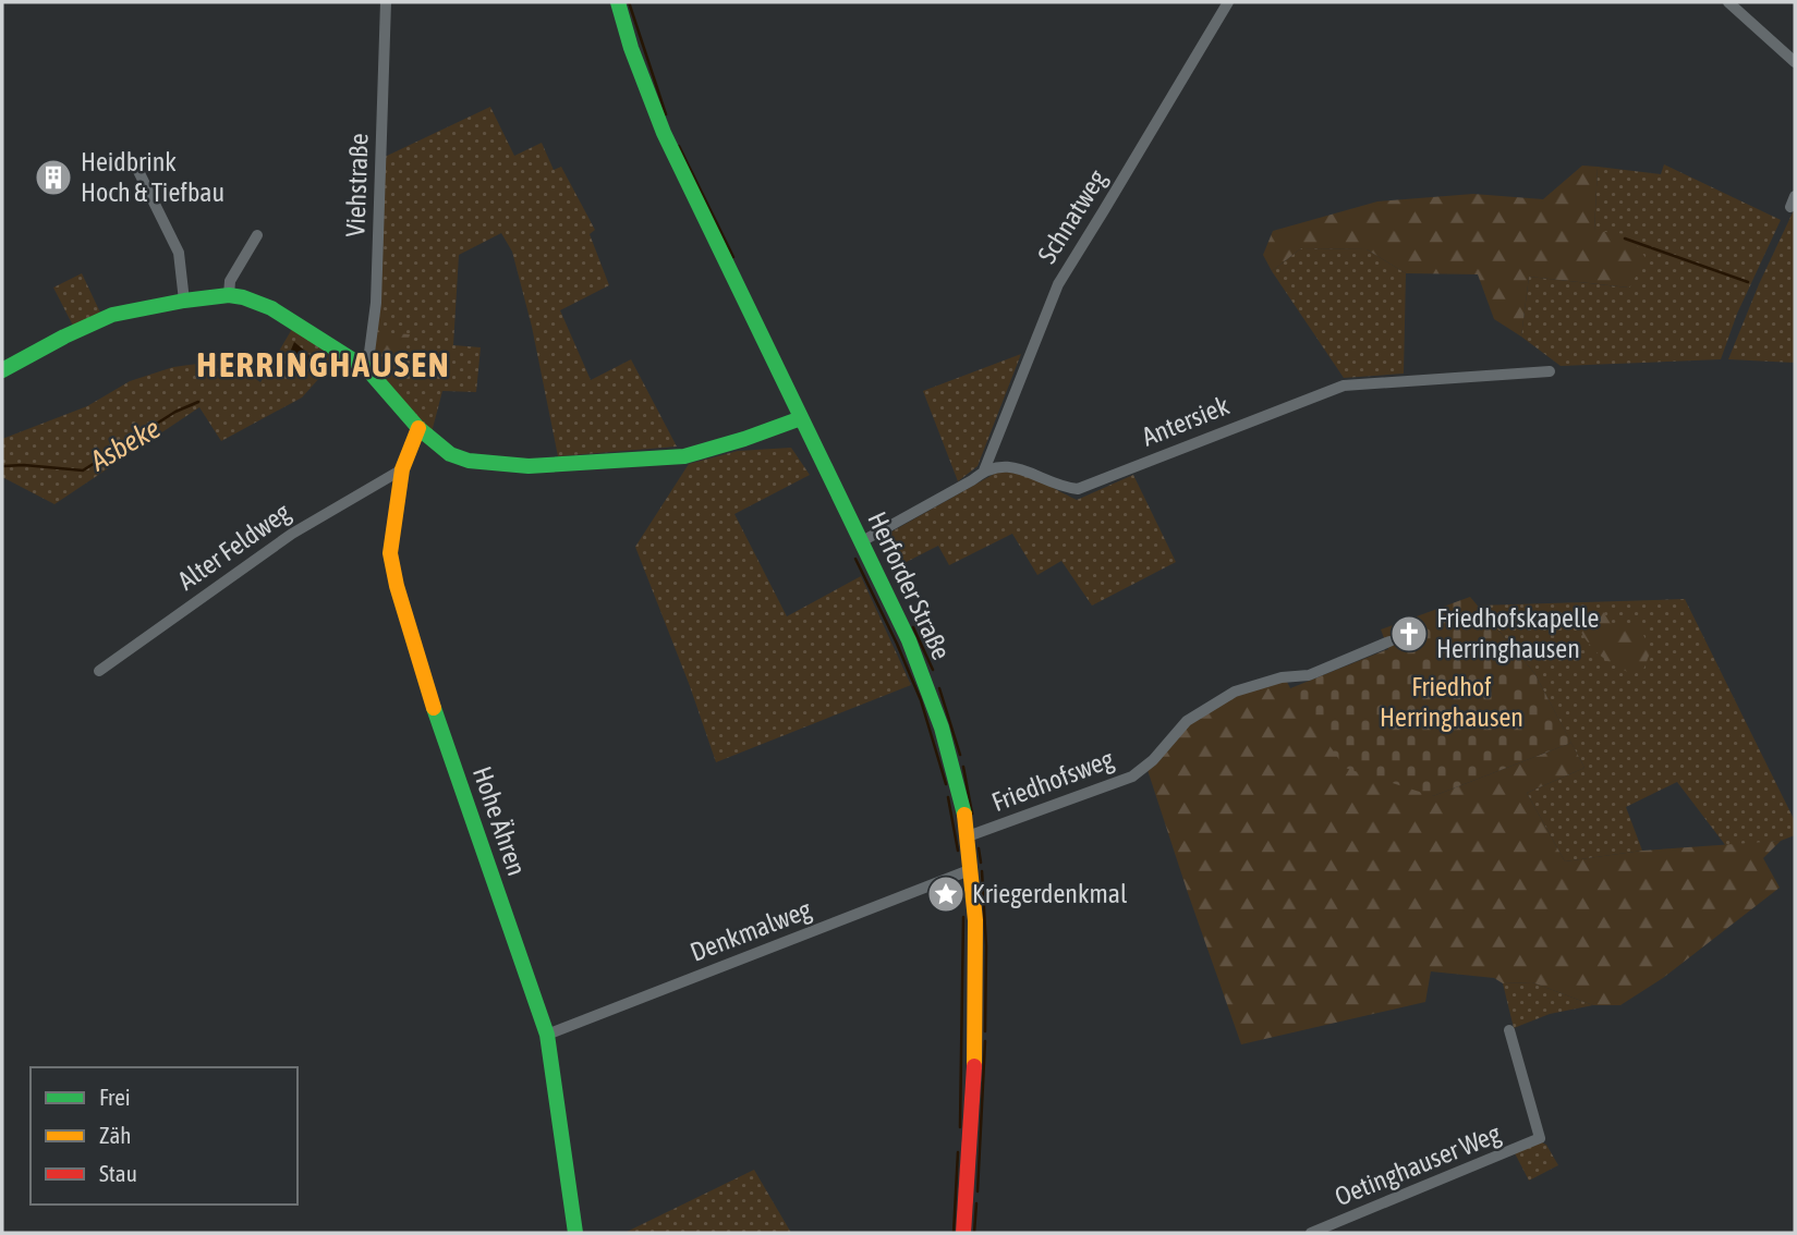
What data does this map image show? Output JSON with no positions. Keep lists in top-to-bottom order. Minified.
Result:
{"streets":{"street":["Viehstraße","Schnatweg","Antersiek","Alter Feldweg","Herforder Straße","Friedhofsweg","Hohe Ähren","Denkmalweg","Oetinghauser Weg"]},"crossings":[["Schnatweg","Antersiek"],["Alter Feldweg","Hohe Ähren"],["Herforder Straße","Friedhofsweg"],["Herforder Straße","Denkmalweg"],["Hohe Ähren","Denkmalweg"]],"districts":["HERRINGHAUSEN"],"water":["Asbeke"],"parks":["Friedhof Herringhausen"],"places":{"building":["Heidbrink Hoch & Tiefbau"],"church":["Friedhofskapelle Herringhausen"],"place":["Kriegerdenkmal"]},"legend":["Frei","Zäh","Stau"]}
